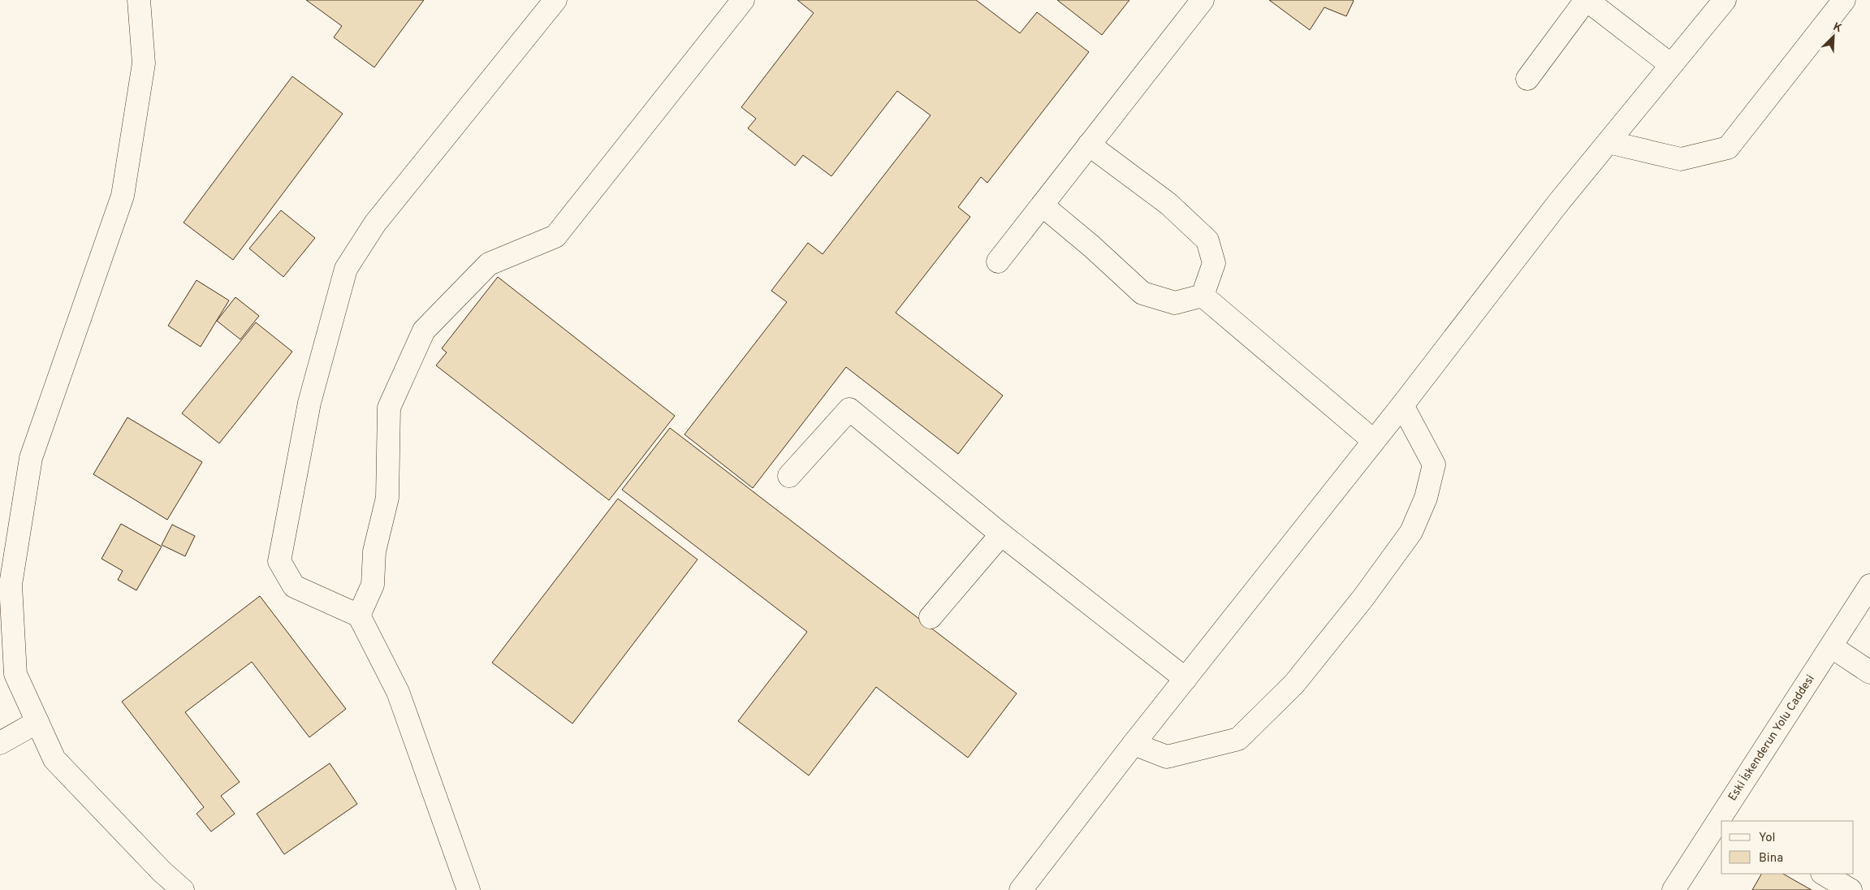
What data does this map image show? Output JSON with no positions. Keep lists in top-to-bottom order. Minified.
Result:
{"streets":{"street":["Eski İskenderun Yolu Caddesi"]},"legend":["Yol","Bina"],"north":"top right"}
